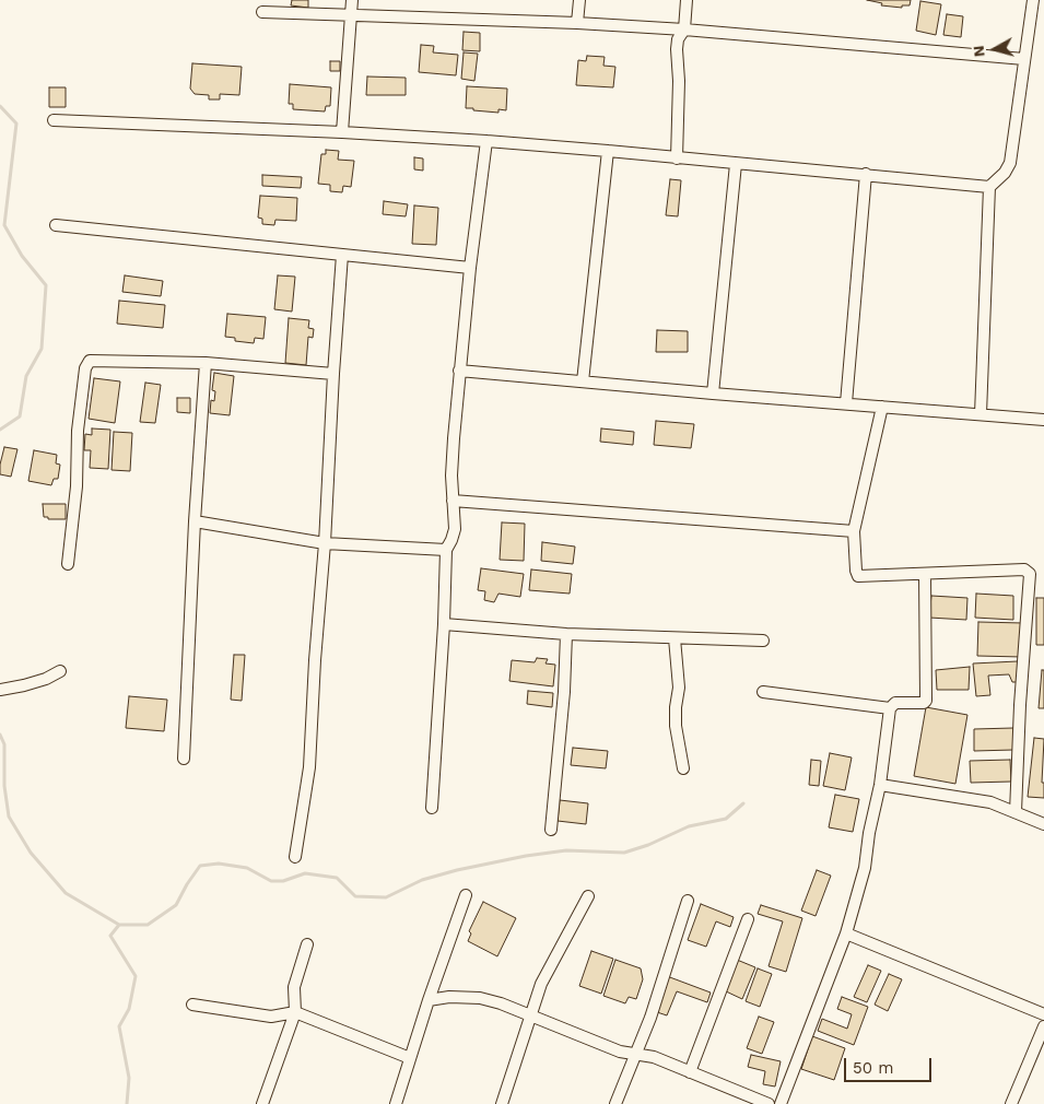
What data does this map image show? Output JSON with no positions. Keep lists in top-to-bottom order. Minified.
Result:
{"scale_bar":"50 m","north":"left"}
